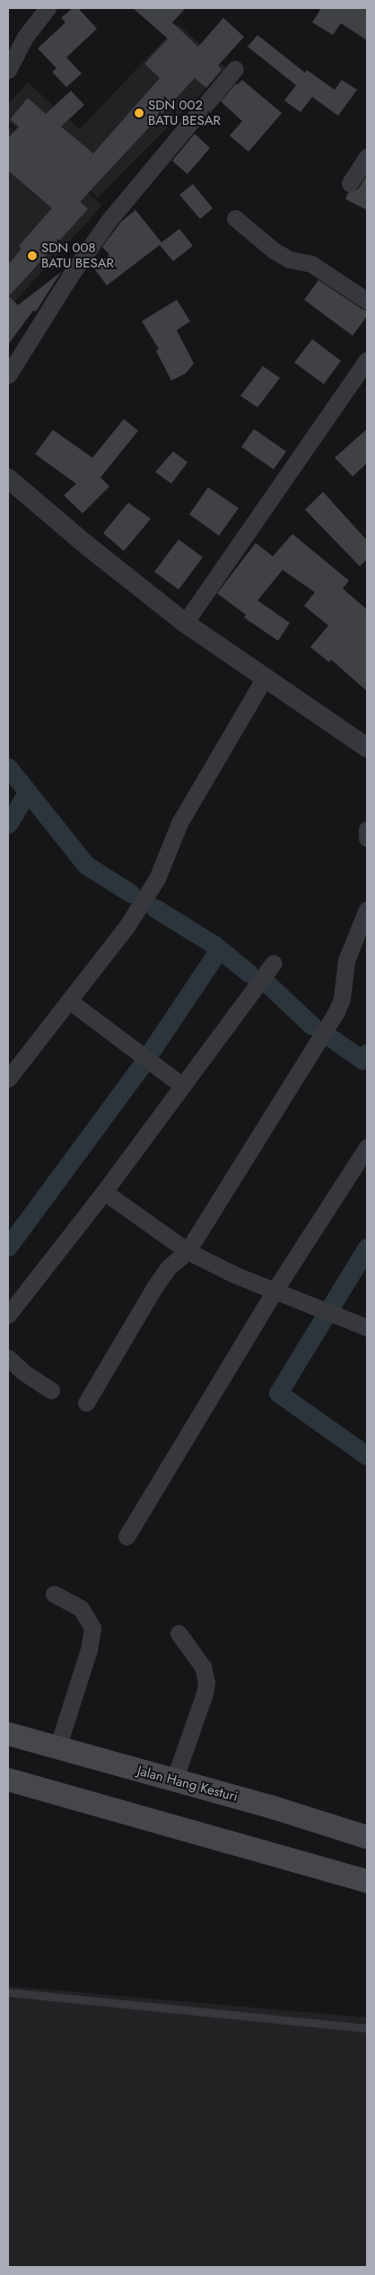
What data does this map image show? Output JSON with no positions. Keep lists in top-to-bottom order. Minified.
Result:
{"streets":{"main road":["Jalan Hang Kesturi"]},"places":["SDN 002 BATU BESAR","SDN 008 BATU BESAR"]}
